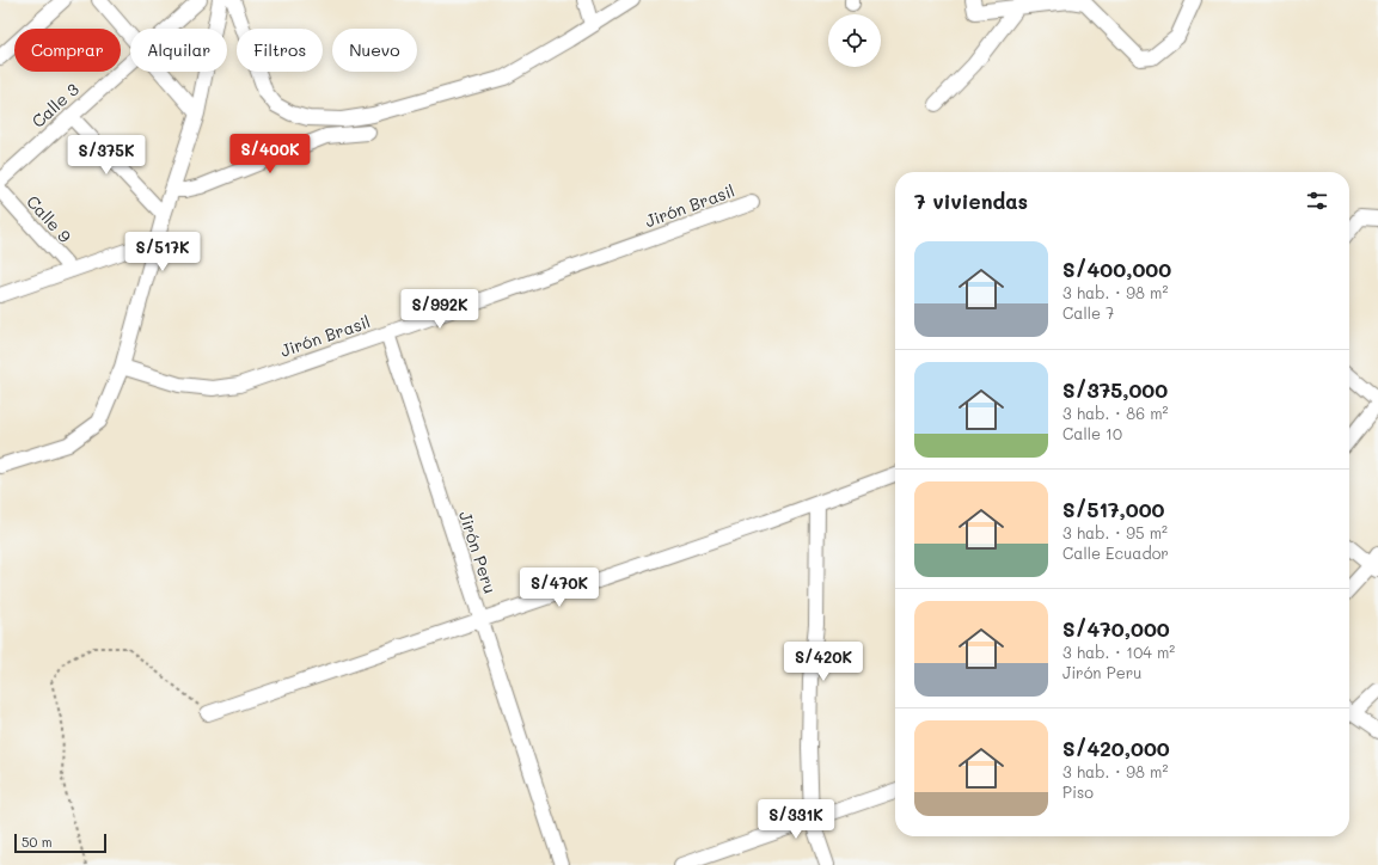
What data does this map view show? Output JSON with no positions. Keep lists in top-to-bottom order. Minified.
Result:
{"streets":{"street":["Calle 3","Jirón Brasil","Calle 9","Jirón Peru"]},"crossings":[["Jirón Brasil","Jirón Peru"]],"scale_bar":"50 m","page":{"chip":["Comprar","Alquilar","Filtros","Nuevo"],"price":["S/400K","S/375K","S/517K","S/992K","S/470K","S/420K","S/331K"],"heading":"7 viviendas","list":[{"name":"S/400,000","note":"3 hab. · 98 m² · Calle 7"},{"name":"S/375,000","note":"3 hab. · 86 m² · Calle 10"},{"name":"S/517,000","note":"3 hab. · 95 m² · Calle Ecuador"},{"name":"S/470,000","note":"3 hab. · 104 m² · Jirón Peru"},{"name":"S/420,000","note":"3 hab. · 98 m² · Piso"}],"scale":"50 m"}}
